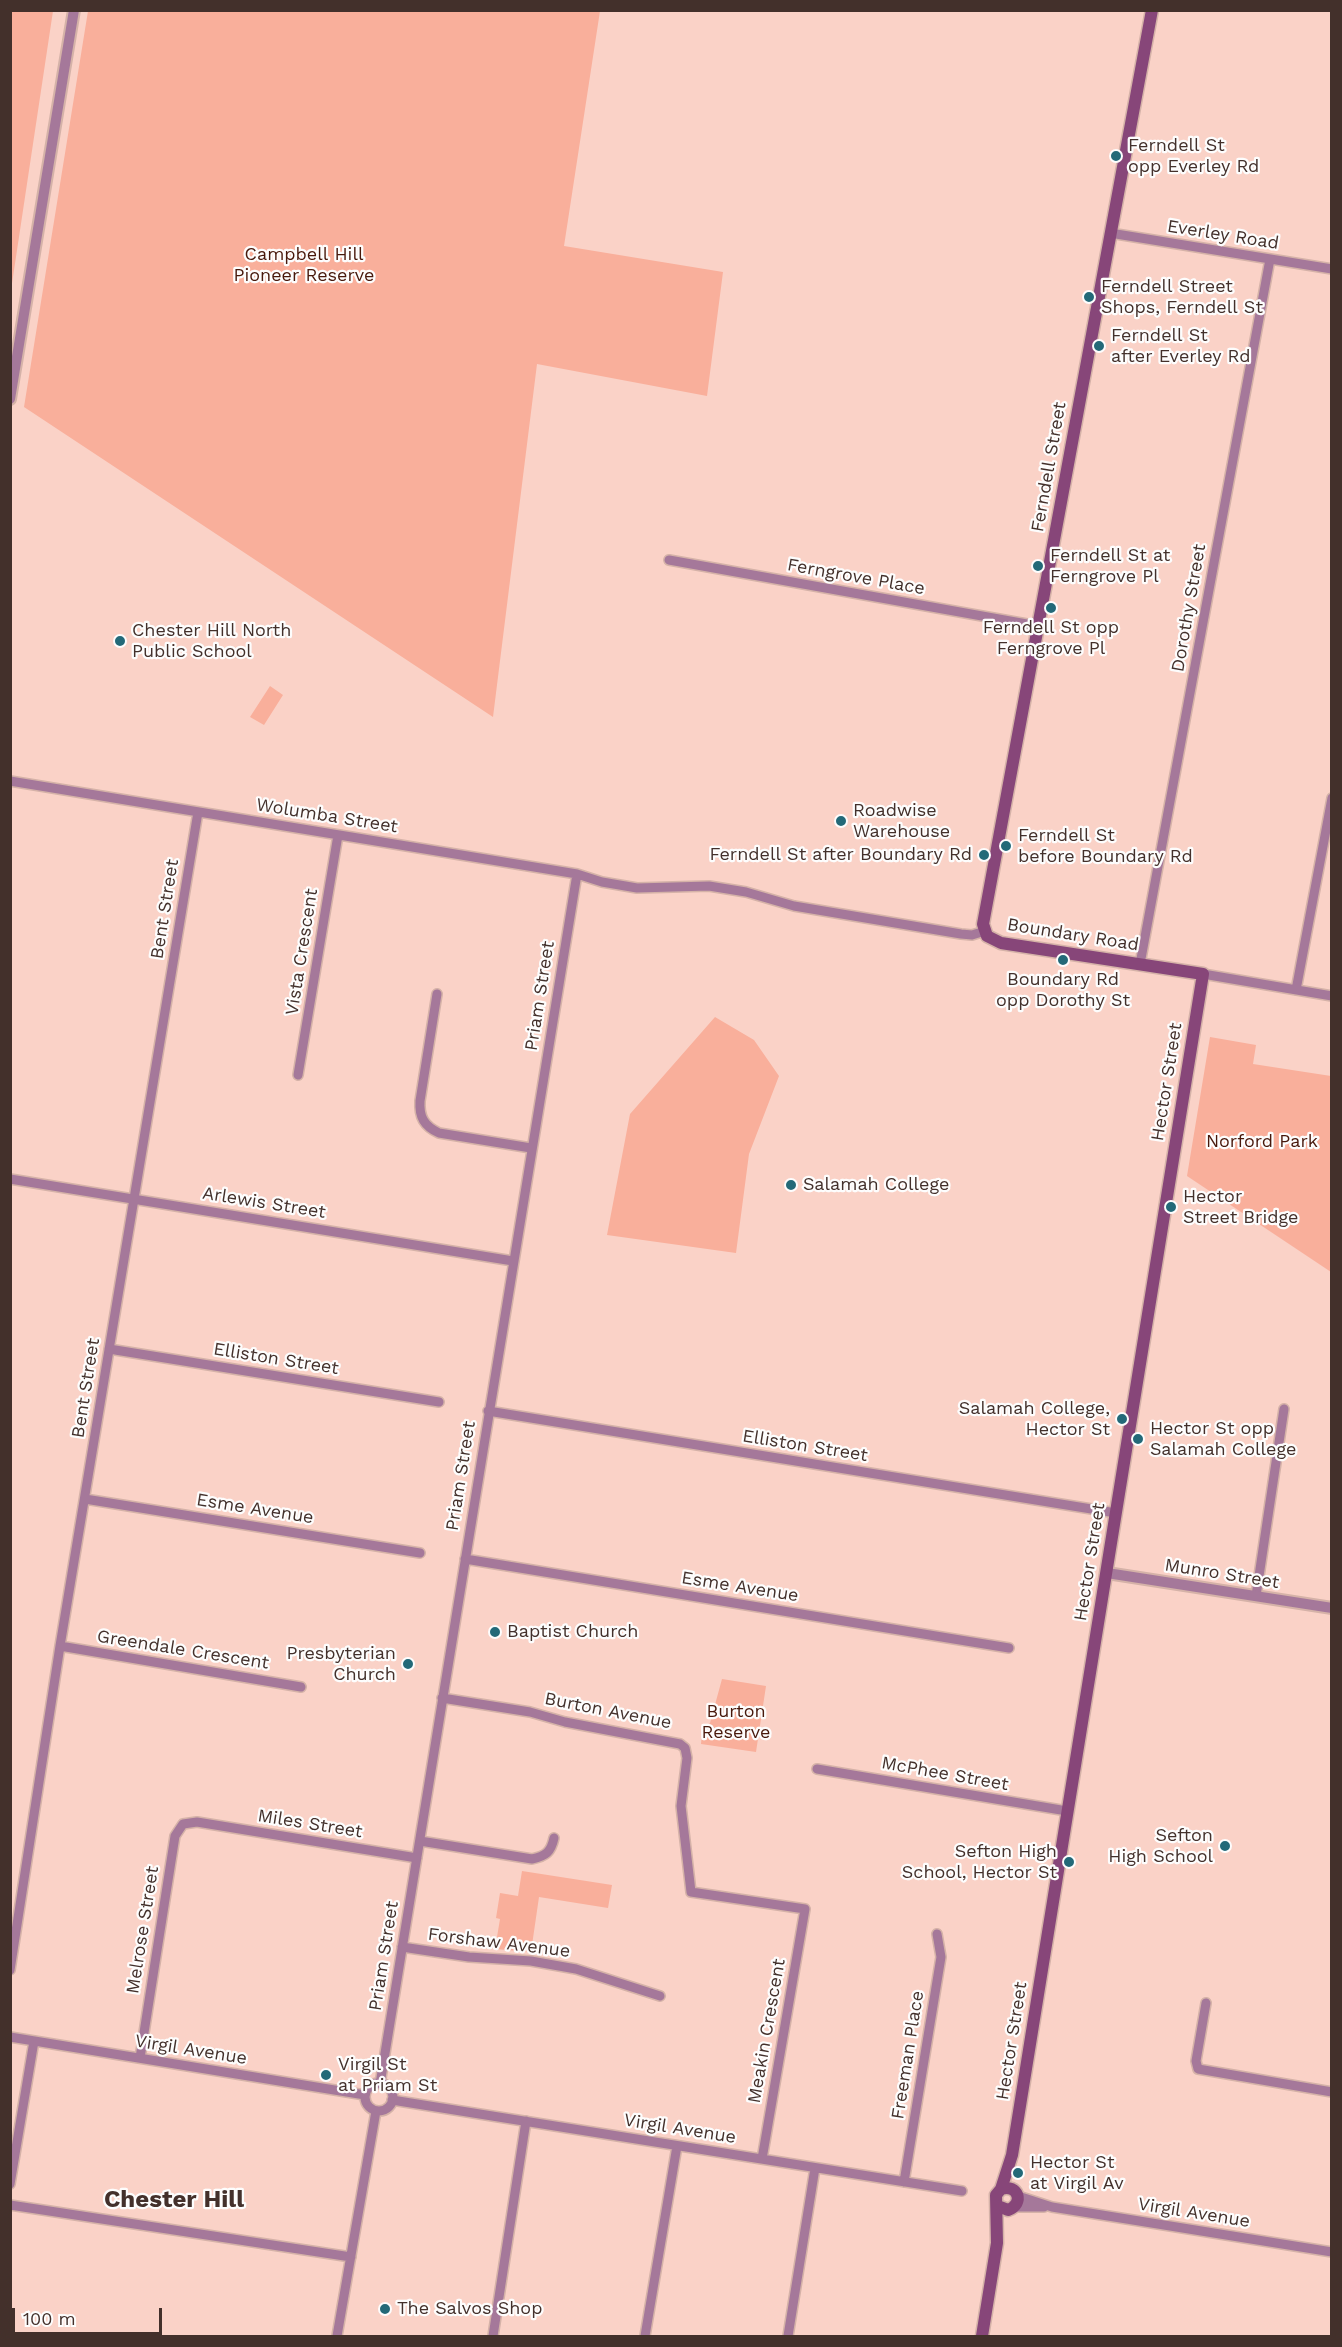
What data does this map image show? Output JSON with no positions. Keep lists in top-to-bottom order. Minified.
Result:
{"streets":{"main road":["Ferndell Street","Boundary Road","Hector Street"],"street":["Everley Road","Ferngrove Place","Dorothy Street","Wolumba Street","Bent Street","Vista Crescent","Priam Street","Arlewis Street","Elliston Street","Esme Avenue","Munro Street","Greendale Crescent","Burton Avenue","McPhee Street","Miles Street","Melrose Street","Forshaw Avenue","Meakin Crescent","Virgil Avenue","Freeman Place"]},"crossings":[["Everley Road","Ferndell Street"],["Everley Road","Dorothy Street"],["Ferndell Street","Ferngrove Place"],["Ferndell Street","Boundary Road"],["Dorothy Street","Boundary Road"],["Wolumba Street","Bent Street"],["Wolumba Street","Boundary Road"],["Wolumba Street","Vista Crescent"],["Wolumba Street","Priam Street"],["Bent Street","Arlewis Street"],["Bent Street","Elliston Street"],["Bent Street","Esme Avenue"],["Bent Street","Greendale Crescent"],["Boundary Road","Hector Street"],["Priam Street","Arlewis Street"],["Priam Street","Elliston Street"],["Priam Street","Esme Avenue"],["Priam Street","Burton Avenue"],["Priam Street","Miles Street"],["Priam Street","Forshaw Avenue"],["Priam Street","Virgil Avenue"],["Hector Street","Elliston Street"],["Hector Street","Munro Street"],["Hector Street","McPhee Street"],["Hector Street","Virgil Avenue"],["Burton Avenue","Meakin Crescent"],["Miles Street","Melrose Street"],["Melrose Street","Virgil Avenue"],["Meakin Crescent","Virgil Avenue"],["Virgil Avenue","Freeman Place"]],"districts":["Chester Hill"],"parks":["Campbell Hill Pioneer Reserve","Norford Park","Burton Reserve"],"places":["Ferndell St opp Everley Rd","Ferndell Street Shops, Ferndell St","Ferndell St after Everley Rd","Ferndell St at Ferngrove Pl","Ferndell St opp Ferngrove Pl","Chester Hill North Public School","Roadwise Warehouse","Ferndell St before Boundary Rd","Ferndell St after Boundary Rd","Boundary Rd opp Dorothy St","Salamah College","Hector Street Bridge","Salamah College, Hector St","Hector St opp Salamah College","Baptist Church","Presbyterian Church","Sefton High School","Sefton High School, Hector St","Virgil St at Priam St","Hector St at Virgil Av","The Salvos Shop"],"scale_bar":"100 m"}
